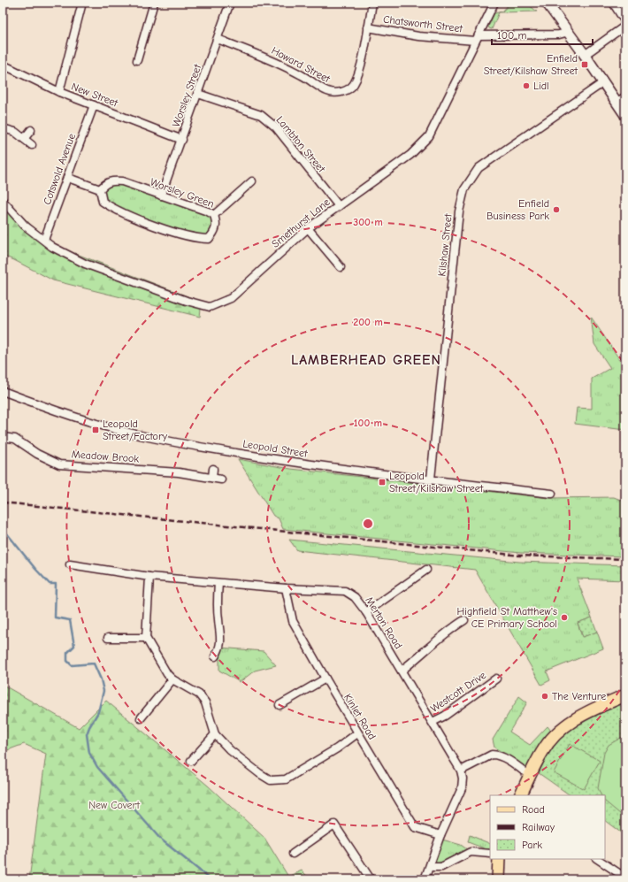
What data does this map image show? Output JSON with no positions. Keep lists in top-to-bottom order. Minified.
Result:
{"streets":{"street":["Chatsworth Street","Howard Street","New Street","Worsley Street","Lambton Street","Cotswold Avenue","Worsley Green","Smethurst Lane","Kilshaw Street","Leopold Street","Meadow Brook","Merton Road","Westcott Drive","Kinlet Road"]},"crossings":[["Chatsworth Street","Howard Street"],["Chatsworth Street","Smethurst Lane"],["Howard Street","Worsley Street"],["New Street","Worsley Street"],["New Street","Cotswold Avenue"],["Worsley Street","Lambton Street"],["Worsley Street","Worsley Green"],["Lambton Street","Smethurst Lane"],["Cotswold Avenue","Smethurst Lane"],["Kilshaw Street","Leopold Street"],["Merton Road","Westcott Drive"],["Merton Road","Kinlet Road"]],"districts":["LAMBERHEAD GREEN"],"parks":["New Covert"],"places":{"transit":["Enfield Street/Kilshaw Street","Leopold Street/Factory","Leopold Street/Kilshaw Street"],"other":["Lidl","Enfield Business Park","Highfield St Matthew's CE Primary School","The Venture"]},"legend":["Road","Railway","Park"],"scale_bar":"100 m","rings":["300 m","200 m","100 m"]}
